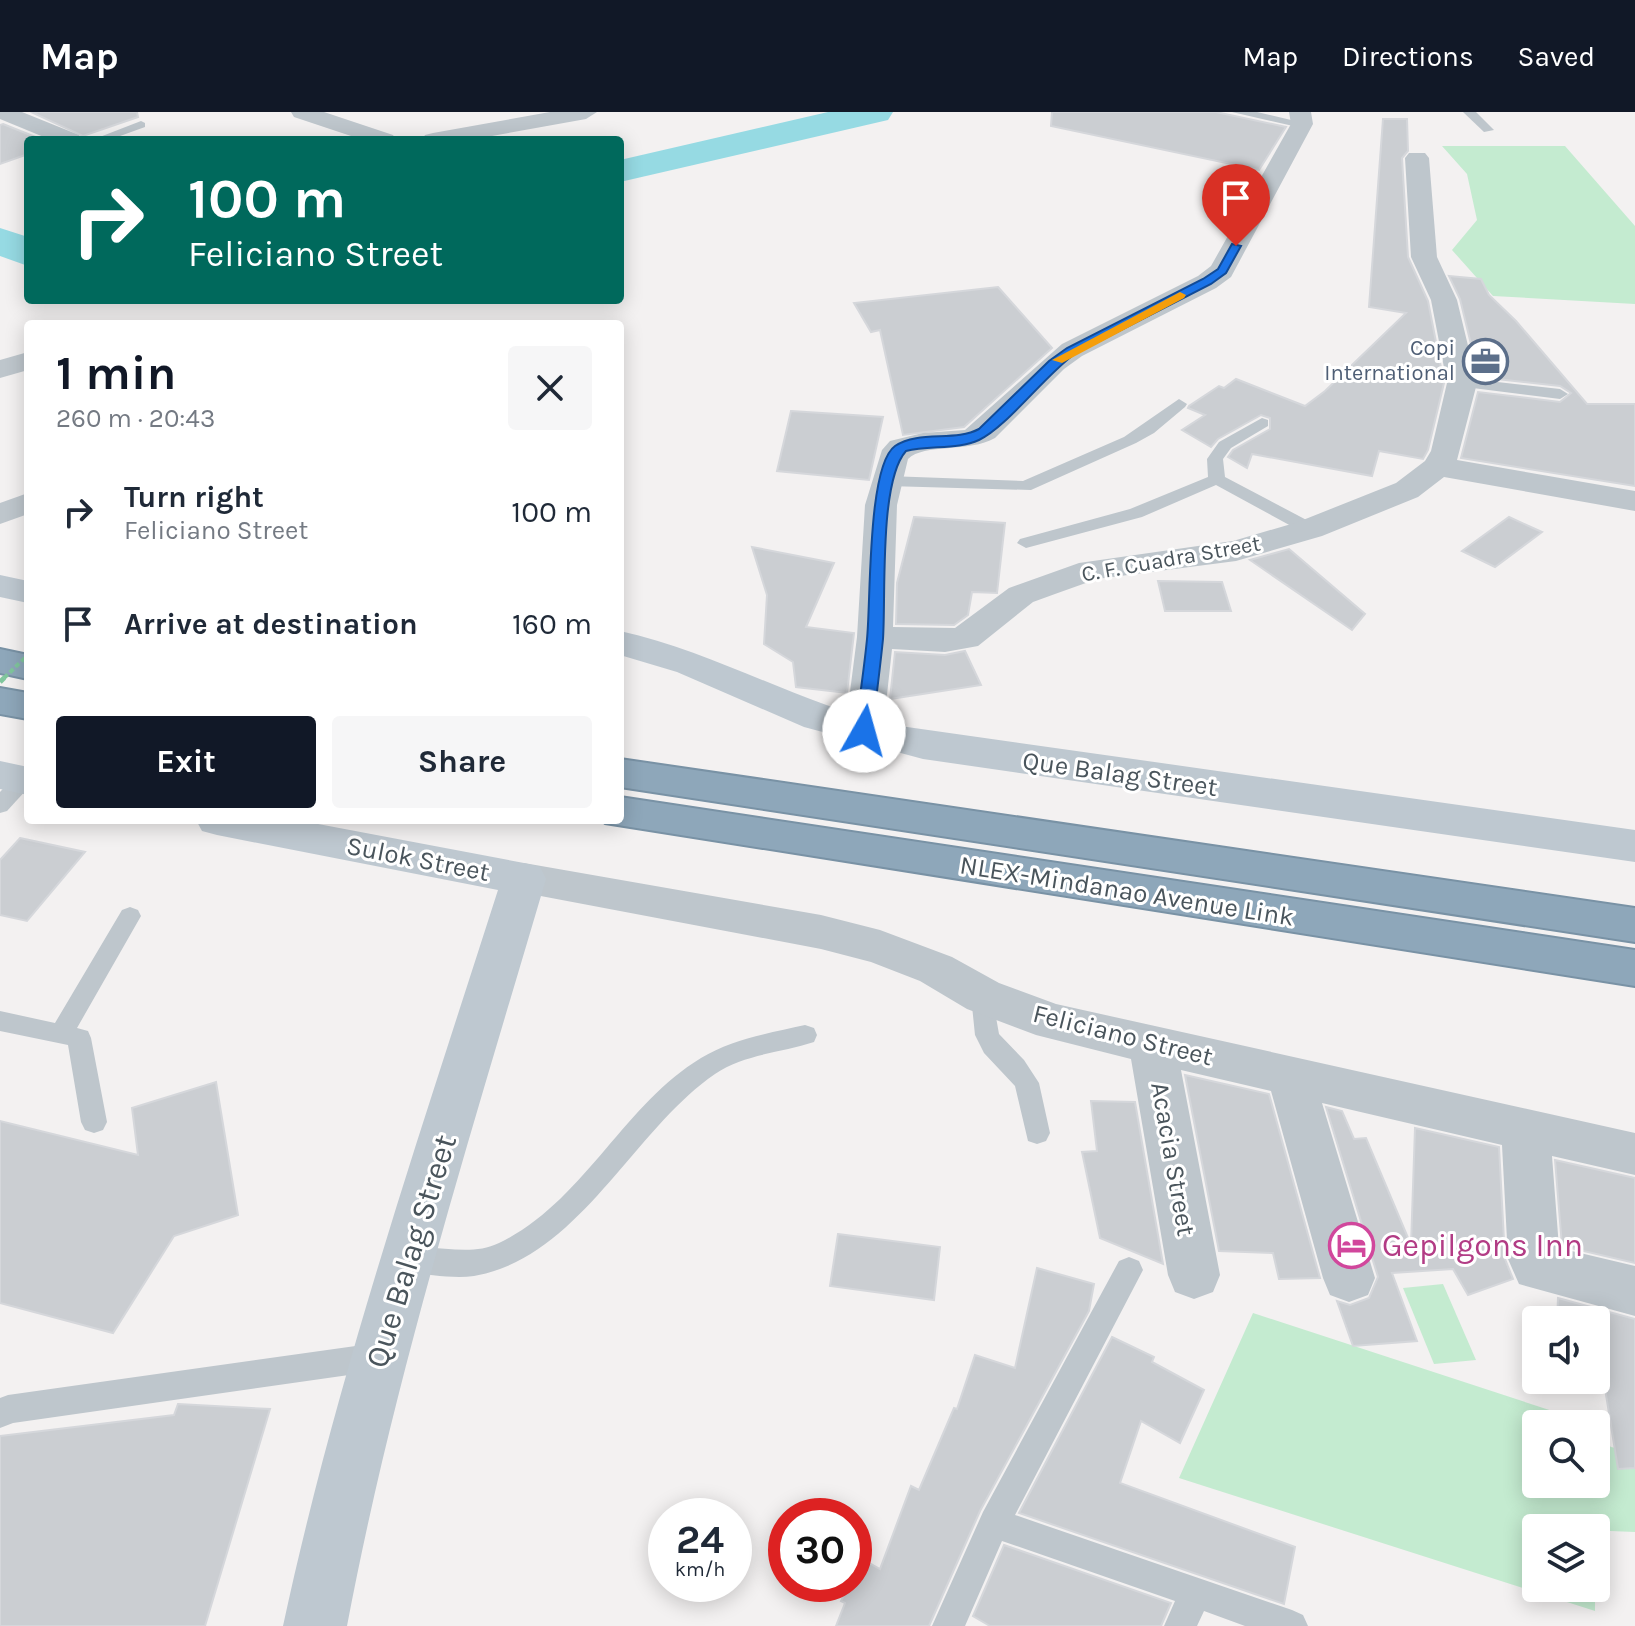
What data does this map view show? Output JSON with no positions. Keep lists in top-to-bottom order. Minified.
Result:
{"streets":{"highway":["NLEX-Mindanao Avenue Link"],"street":["C. F. Cuadra Street","Que Balag Street","Sulok Street","Feliciano Street","Acacia Street"]},"crossings":[["Que Balag Street","Sulok Street"],["Que Balag Street","Feliciano Street"],["Sulok Street","Feliciano Street"],["Feliciano Street","Acacia Street"]],"places":{"office":["Copi International"],"hotel":["Gepilgons Inn"]},"page":{"header":"Map","nav":["Map","Directions","Saved"],"turn":["100 m","Feliciano Street"],"heading":["1 min","260 m · 20:43"],"list":[{"name":"Turn right","note":"Feliciano Street","value":"100 m"},{"name":"Arrive at destination","value":"160 m"}],"buttons":["Exit","Share"],"speed":"24 km/h","limit":"30"}}
